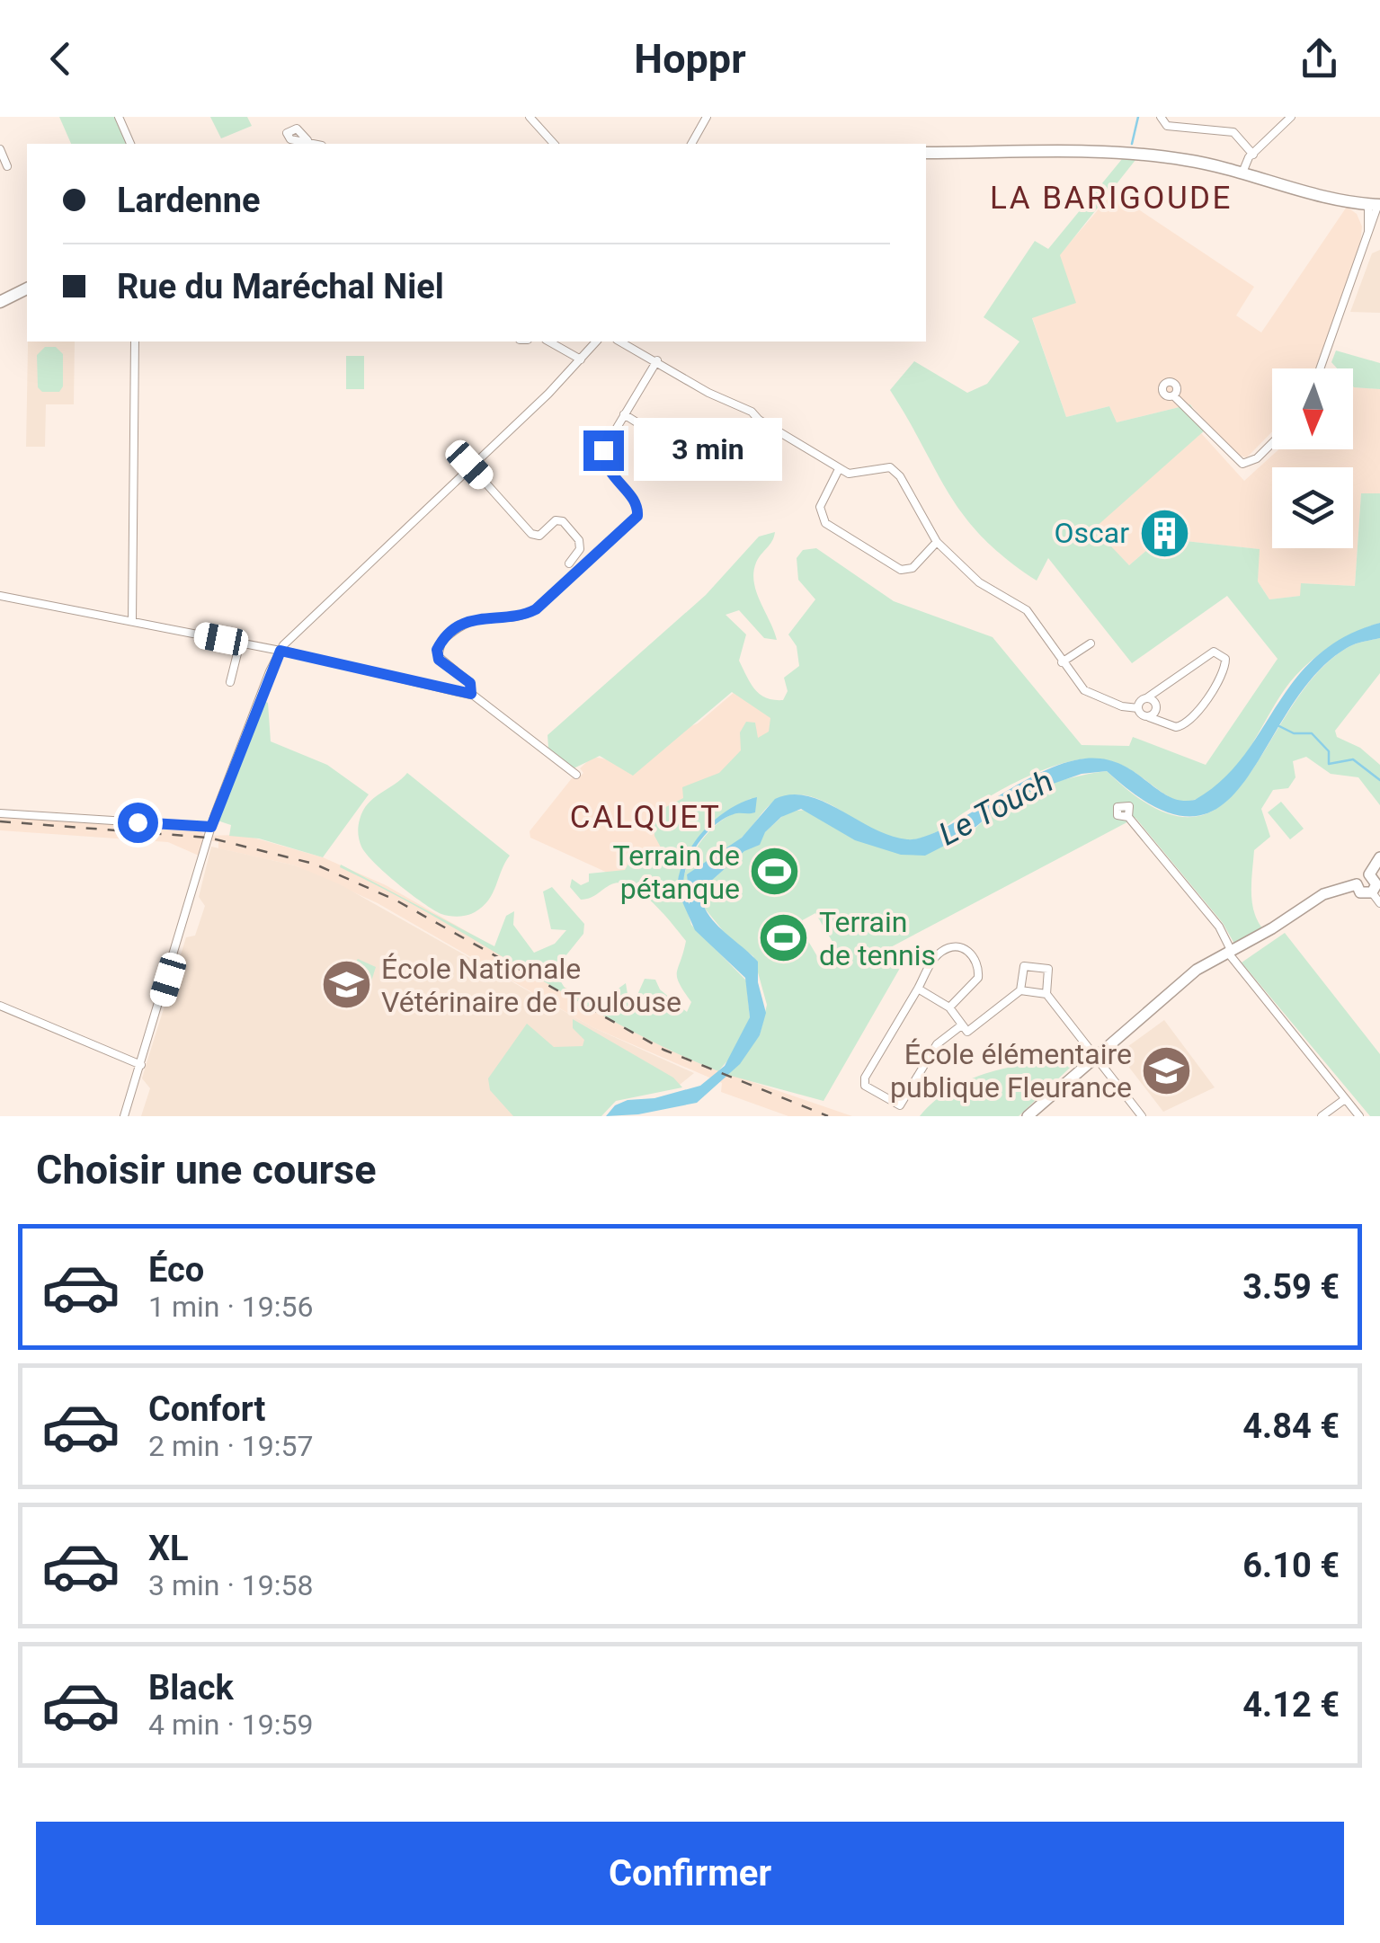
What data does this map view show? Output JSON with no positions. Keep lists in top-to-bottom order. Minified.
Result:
{"districts":["LA BARIGOUDE","CALQUET"],"water":["Le Touch"],"places":{"building":["Oscar"],"sports":["Terrain de pétanque","Terrain de tennis"],"school or university":["École Nationale Vétérinaire de Toulouse","École élémentaire publique Fleurance"]},"north":"bottom","page":{"header":"Hoppr","banner":["Lardenne","Rue du Maréchal Niel"],"bubble":"3 min","heading":"Choisir une course","list":[{"name":"Éco","note":"1 min · 19:56","value":"3.59 €"},{"name":"Confort","note":"2 min · 19:57","value":"4.84 €"},{"name":"XL","note":"3 min · 19:58","value":"6.10 €"},{"name":"Black","note":"4 min · 19:59","value":"4.12 €"}],"buttons":"Confirmer"}}
